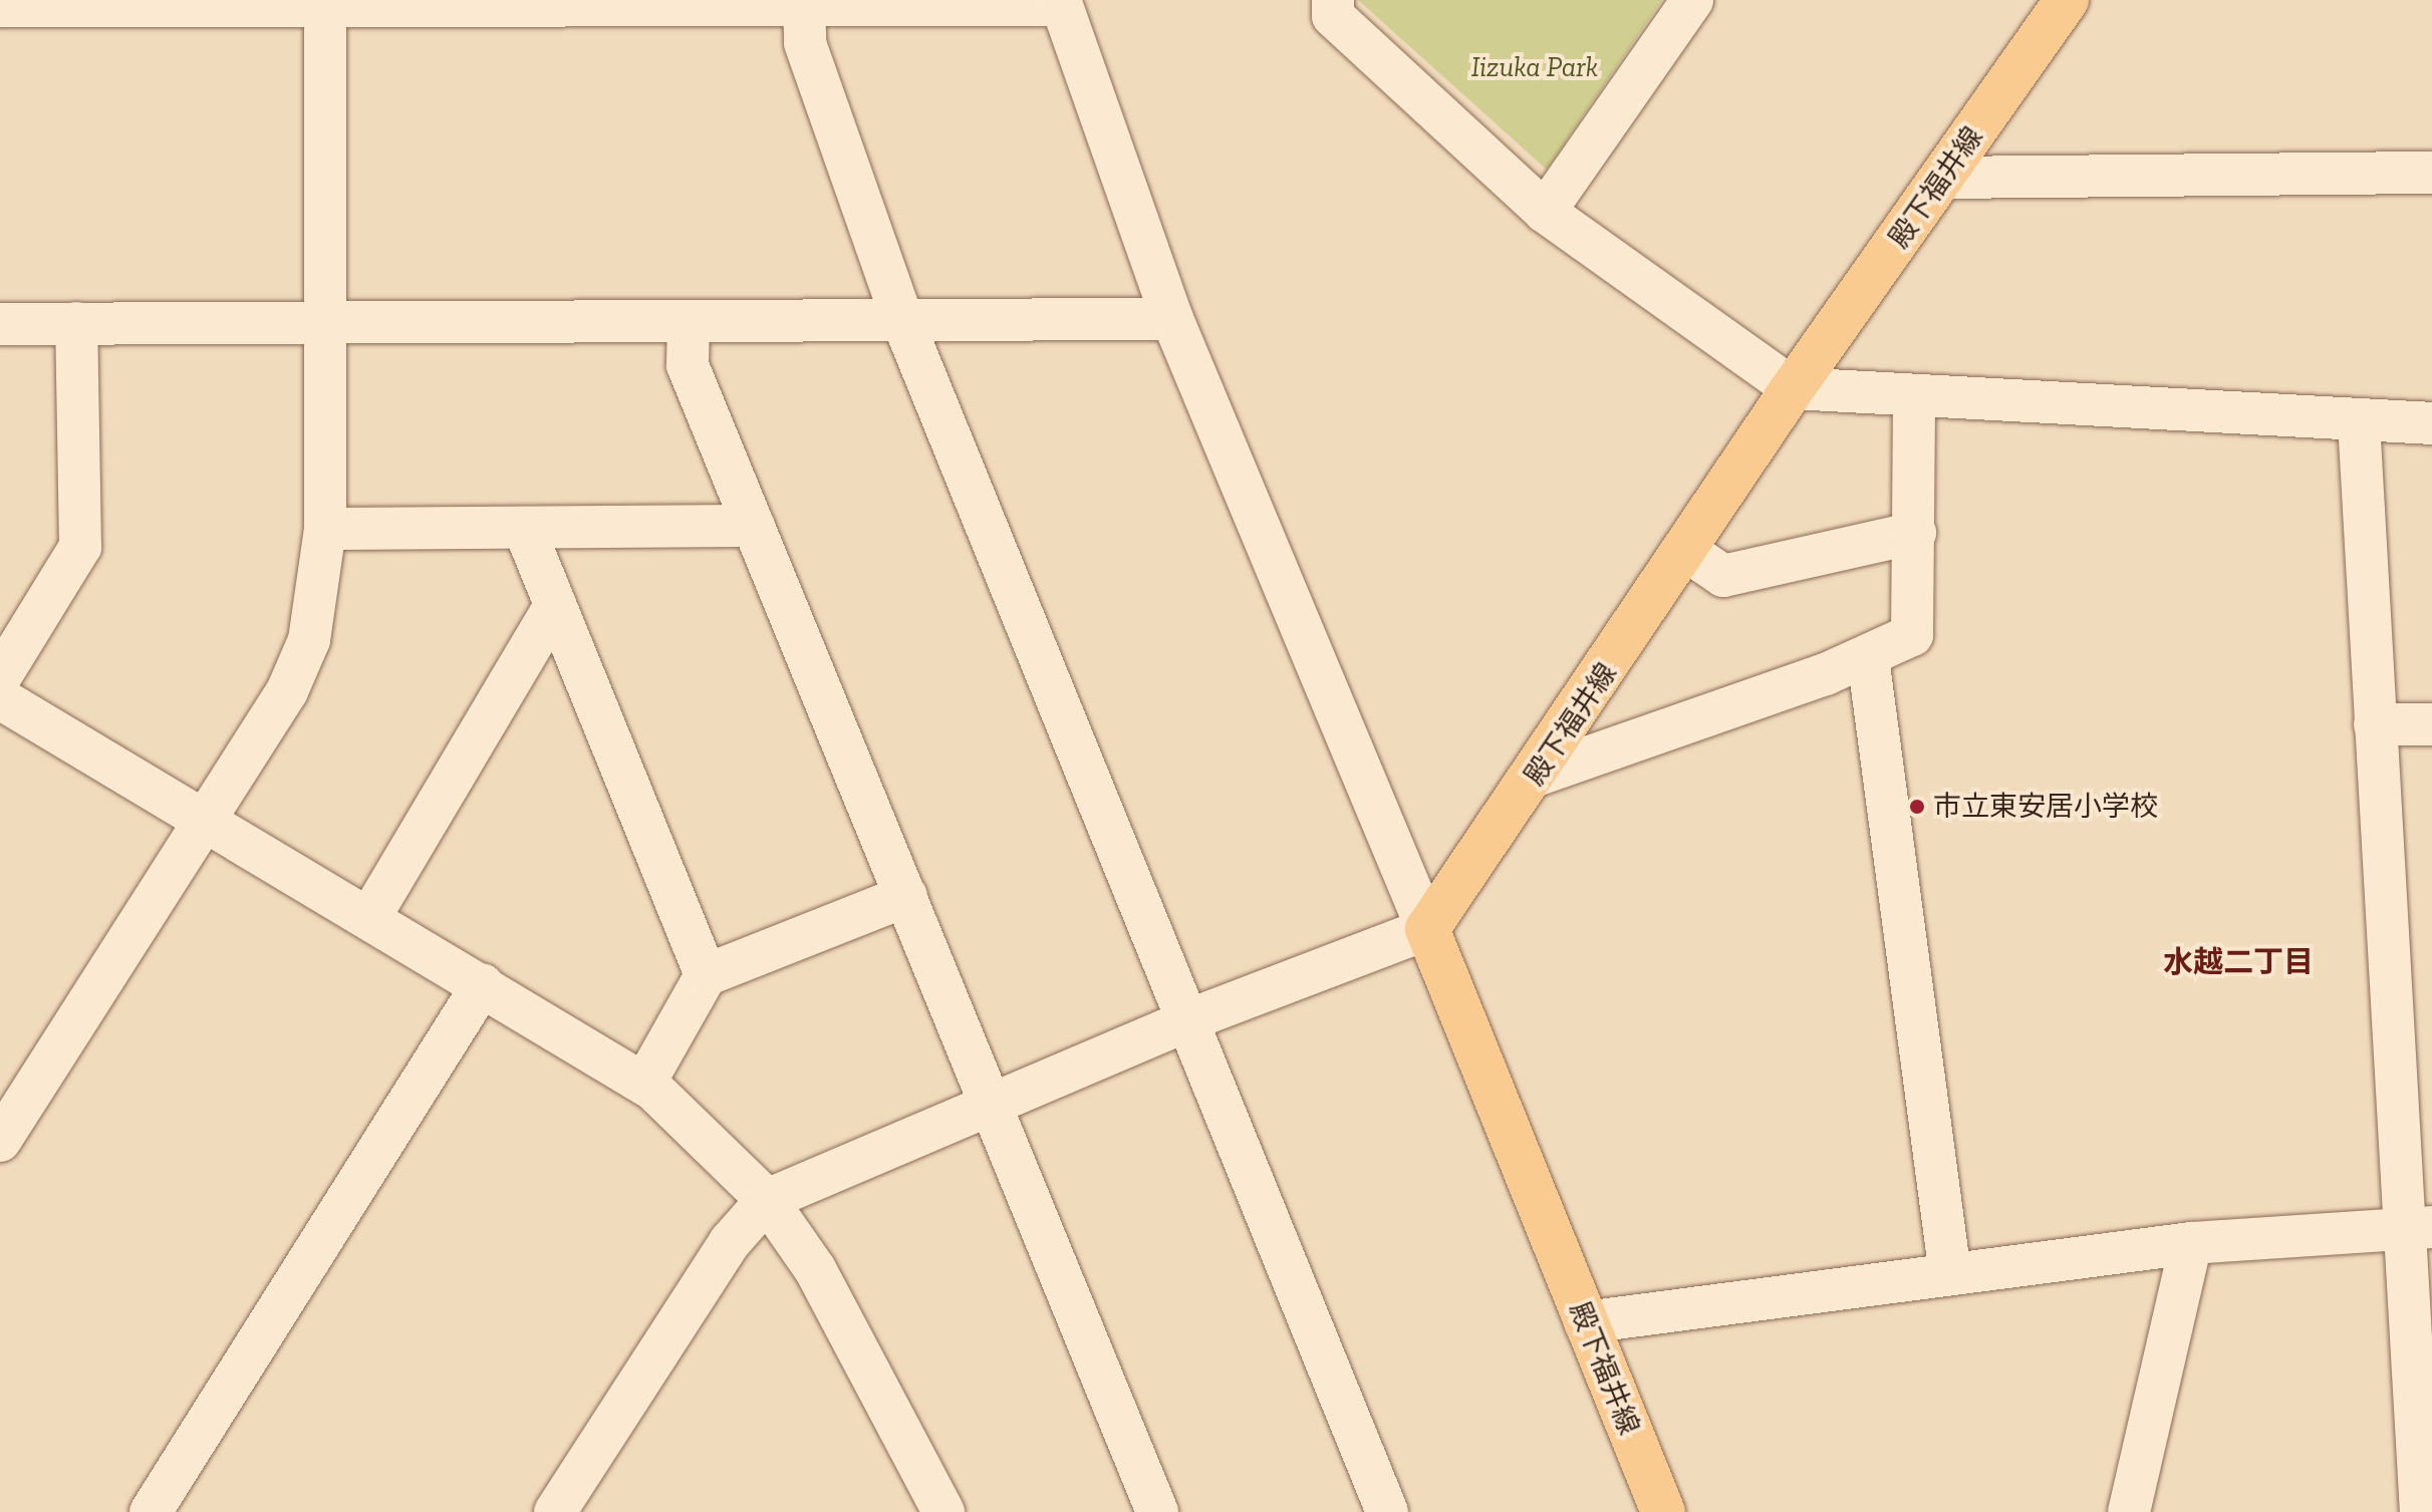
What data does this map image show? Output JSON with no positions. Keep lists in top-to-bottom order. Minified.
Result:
{"streets":{"main road":["殿下福井線"]},"districts":["水越二丁目"],"parks":["Iizuka Park"],"places":["市立東安居小学校"]}
